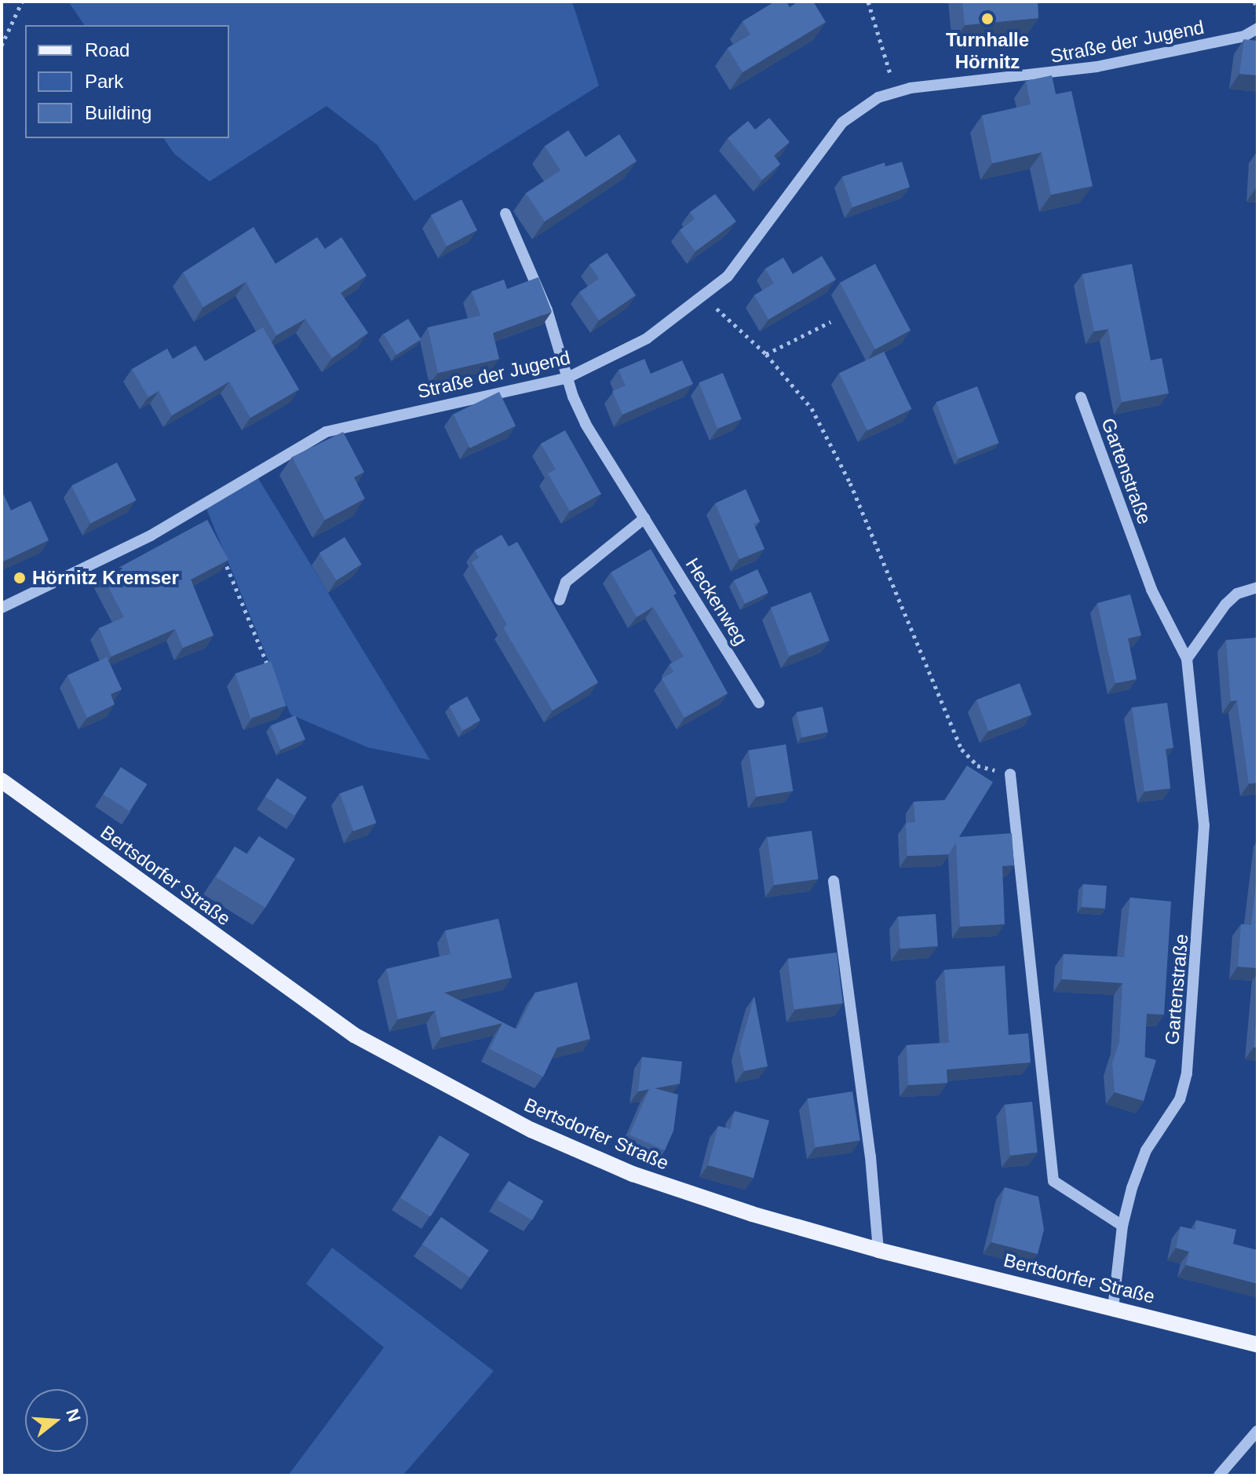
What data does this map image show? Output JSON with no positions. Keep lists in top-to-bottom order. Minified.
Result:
{"streets":{"main road":["Bertsdorfer Straße"],"street":["Straße der Jugend","Gartenstraße","Heckenweg"]},"crossings":[["Straße der Jugend","Heckenweg"],["Gartenstraße","Bertsdorfer Straße"]],"places":["Turnhalle Hörnitz","Hörnitz Kremser"],"legend":["Road","Park","Building"],"north":"right"}
